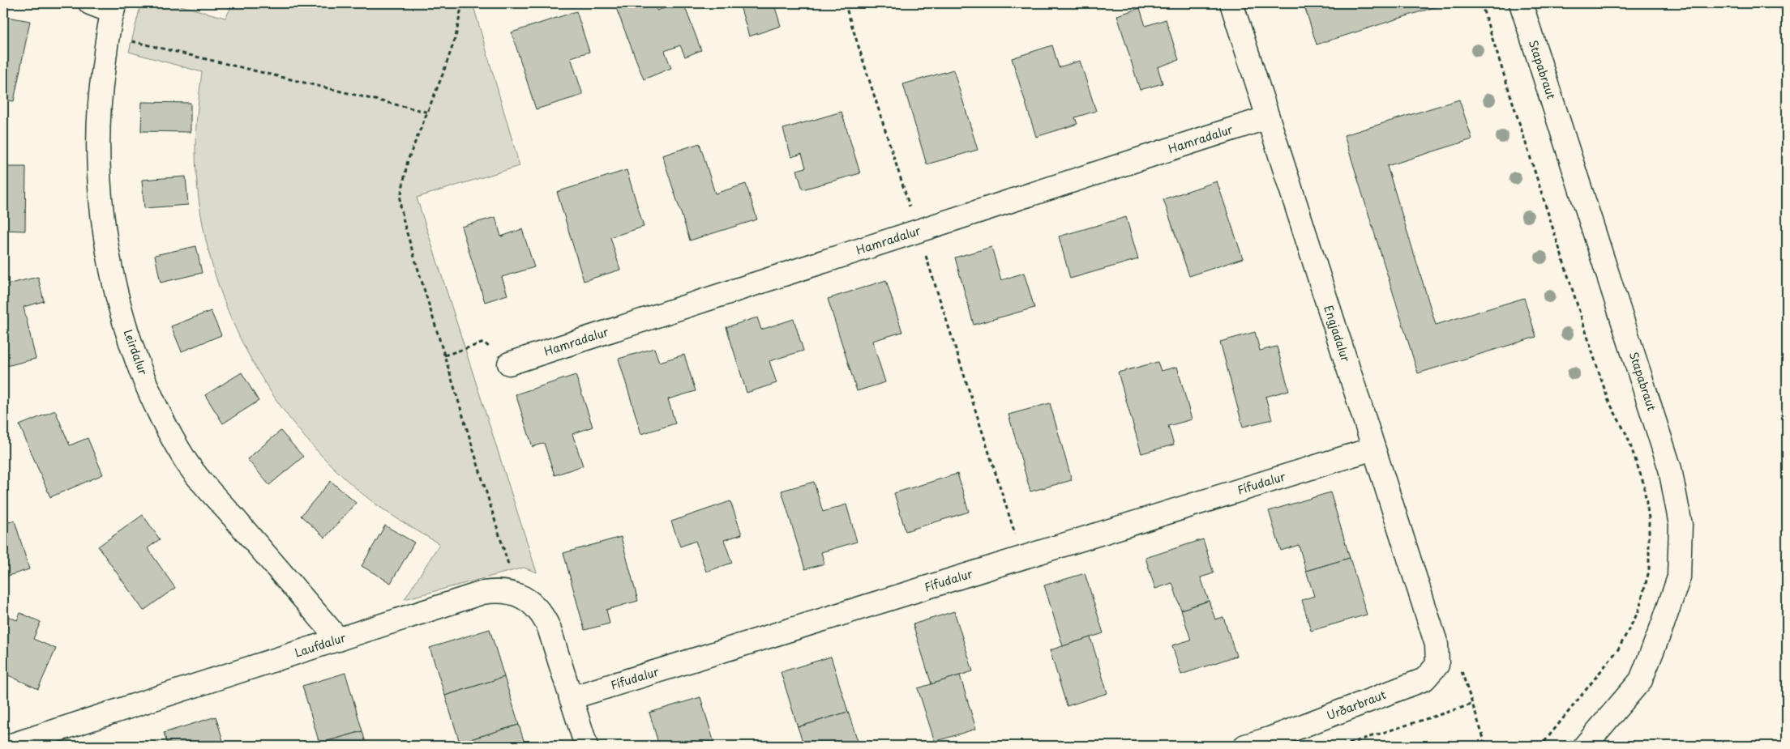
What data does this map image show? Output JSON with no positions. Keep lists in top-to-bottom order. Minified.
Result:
{"streets":{"street":["Stapabraut","Hamradalur","Engjadalur","Leirdalur","Fífudalur","Laufdalur","Urðarbraut"]},"crossings":[["Hamradalur","Engjadalur"],["Engjadalur","Fífudalur"],["Engjadalur","Urðarbraut"],["Leirdalur","Laufdalur"],["Fífudalur","Laufdalur"]]}
